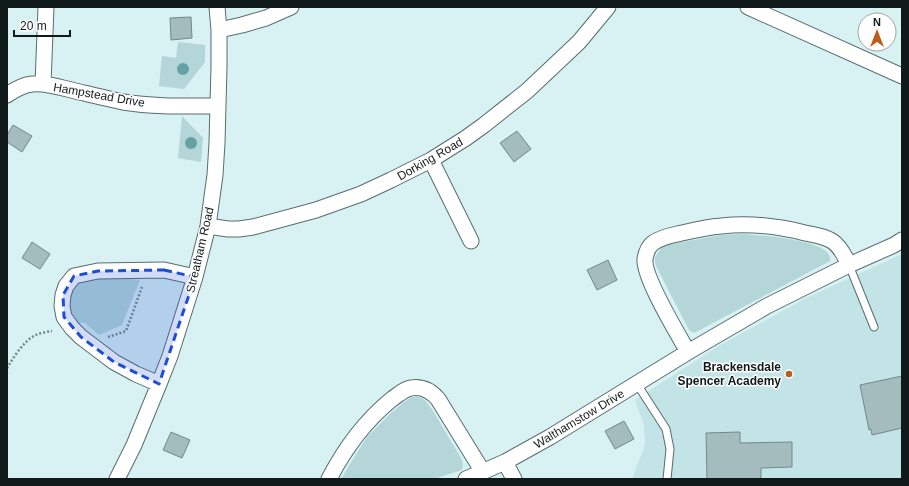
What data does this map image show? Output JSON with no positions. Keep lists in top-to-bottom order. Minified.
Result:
{"streets":{"street":["Hampstead Drive","Dorking Road","Streatham Road","Walthamstow Drive"]},"crossings":[["Hampstead Drive","Streatham Road"],["Dorking Road","Streatham Road"]],"places":["Brackensdale Spencer Academy"],"scale_bar":"20 m","north":"top"}
